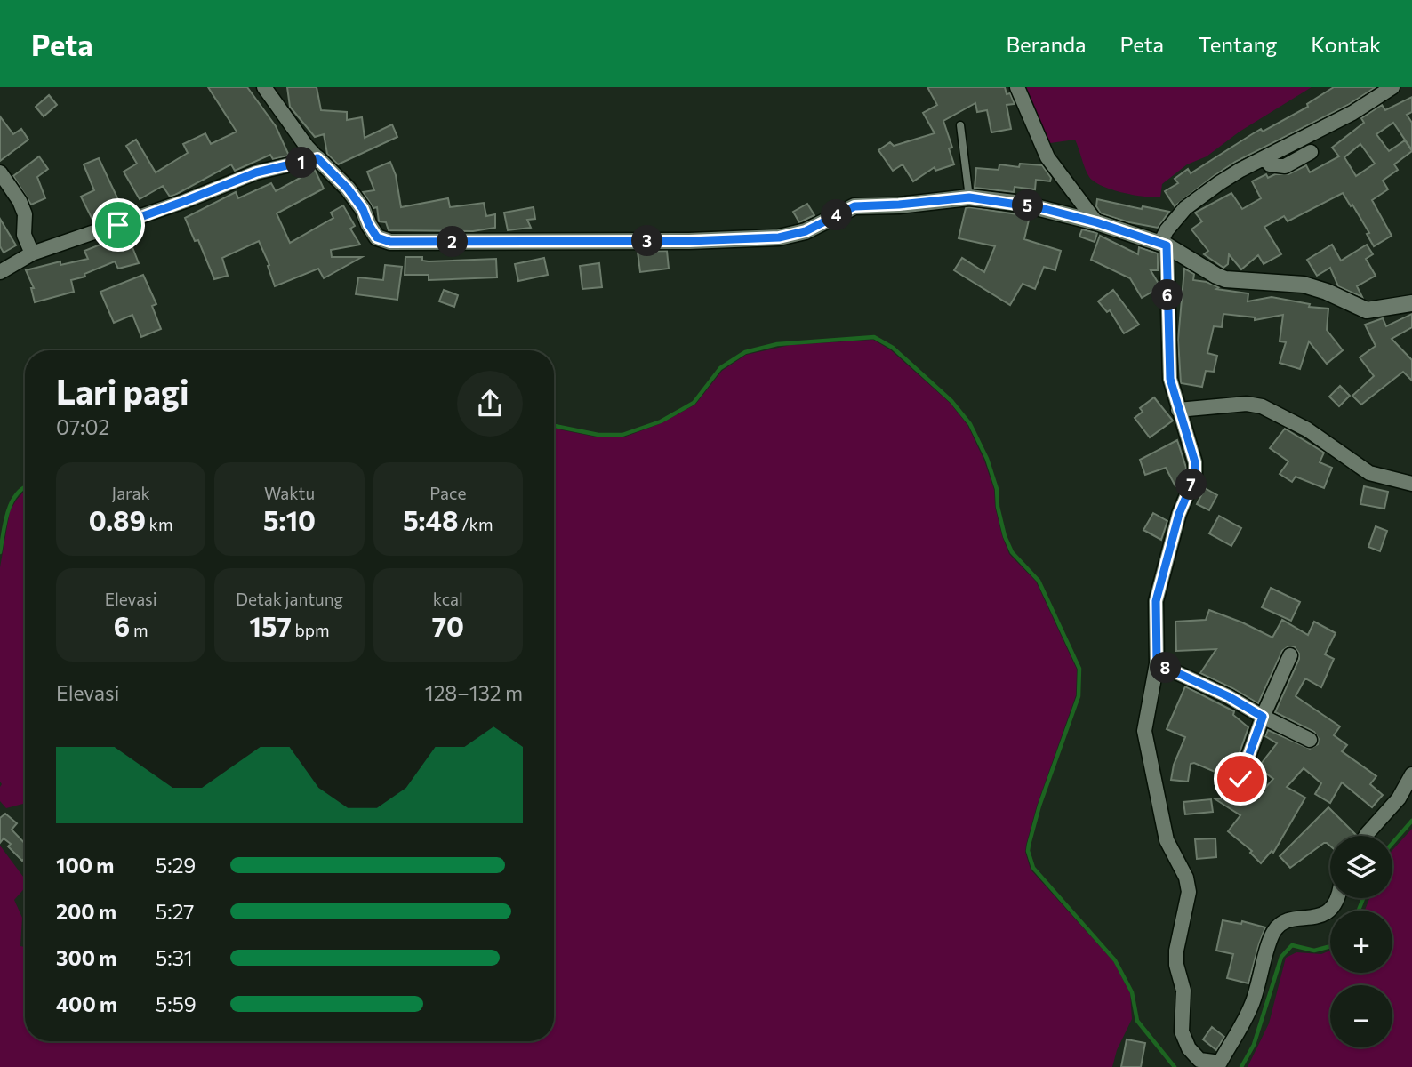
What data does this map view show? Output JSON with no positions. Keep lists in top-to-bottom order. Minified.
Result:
{"page":{"header":"Peta","nav":["Beranda","Peta","Tentang","Kontak"],"pins":["1","5","4","3","2","6","7","8"],"heading":["Lari pagi","07:02"],"stats":[["Jarak","0.89 km"],["Waktu","5:10"],["Pace","5:48 /km"],["Elevasi","6 m"],["Detak jantung","157 bpm"],["kcal","70"]],"chart":["Elevasi","128–132 m"],"map_buttons":["+","−"],"list":[{"name":"100 m","note":"5:29"},{"name":"200 m","note":"5:27"},{"name":"300 m","note":"5:31"},{"name":"400 m","note":"5:59"}]}}
